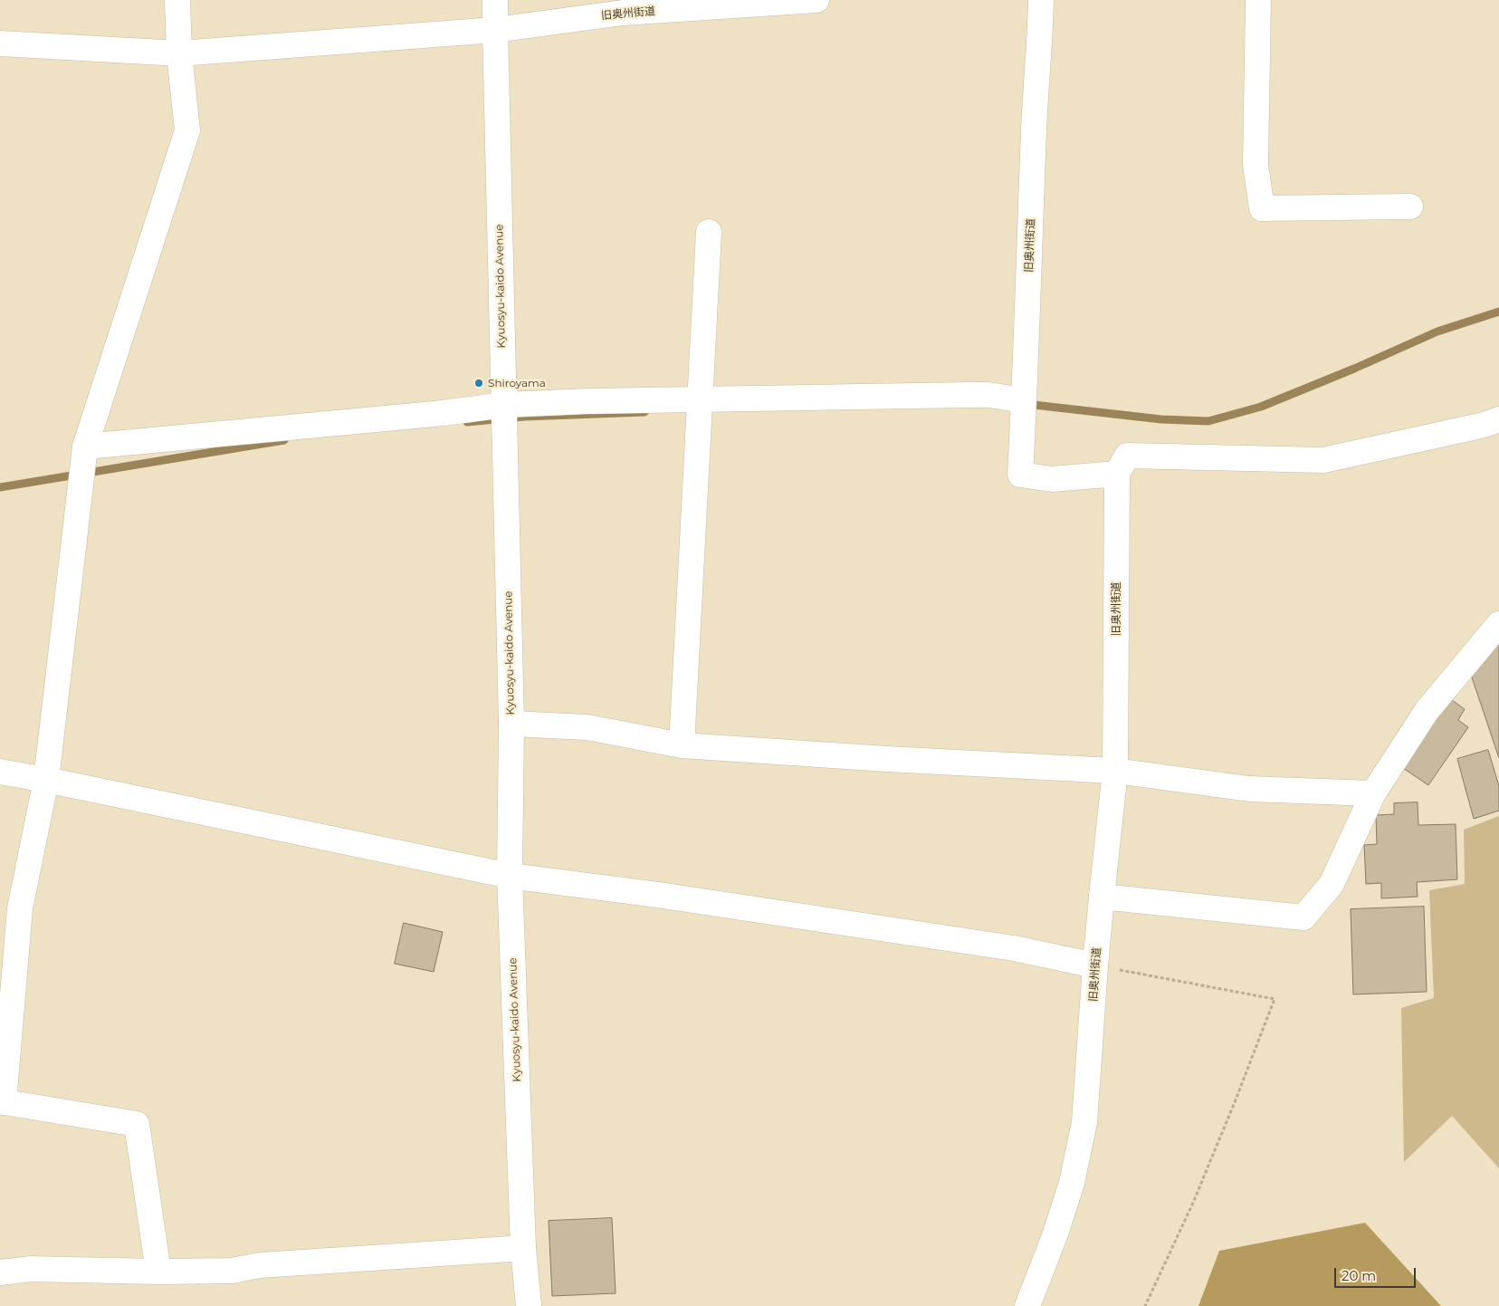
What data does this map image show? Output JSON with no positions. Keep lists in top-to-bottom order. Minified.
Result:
{"streets":{"street":["旧奥州街道","Kyuosyu-kaido Avenue"]},"crossings":[["旧奥州街道","Kyuosyu-kaido Avenue"]],"places":["Shiroyama"],"scale_bar":"20 m"}
